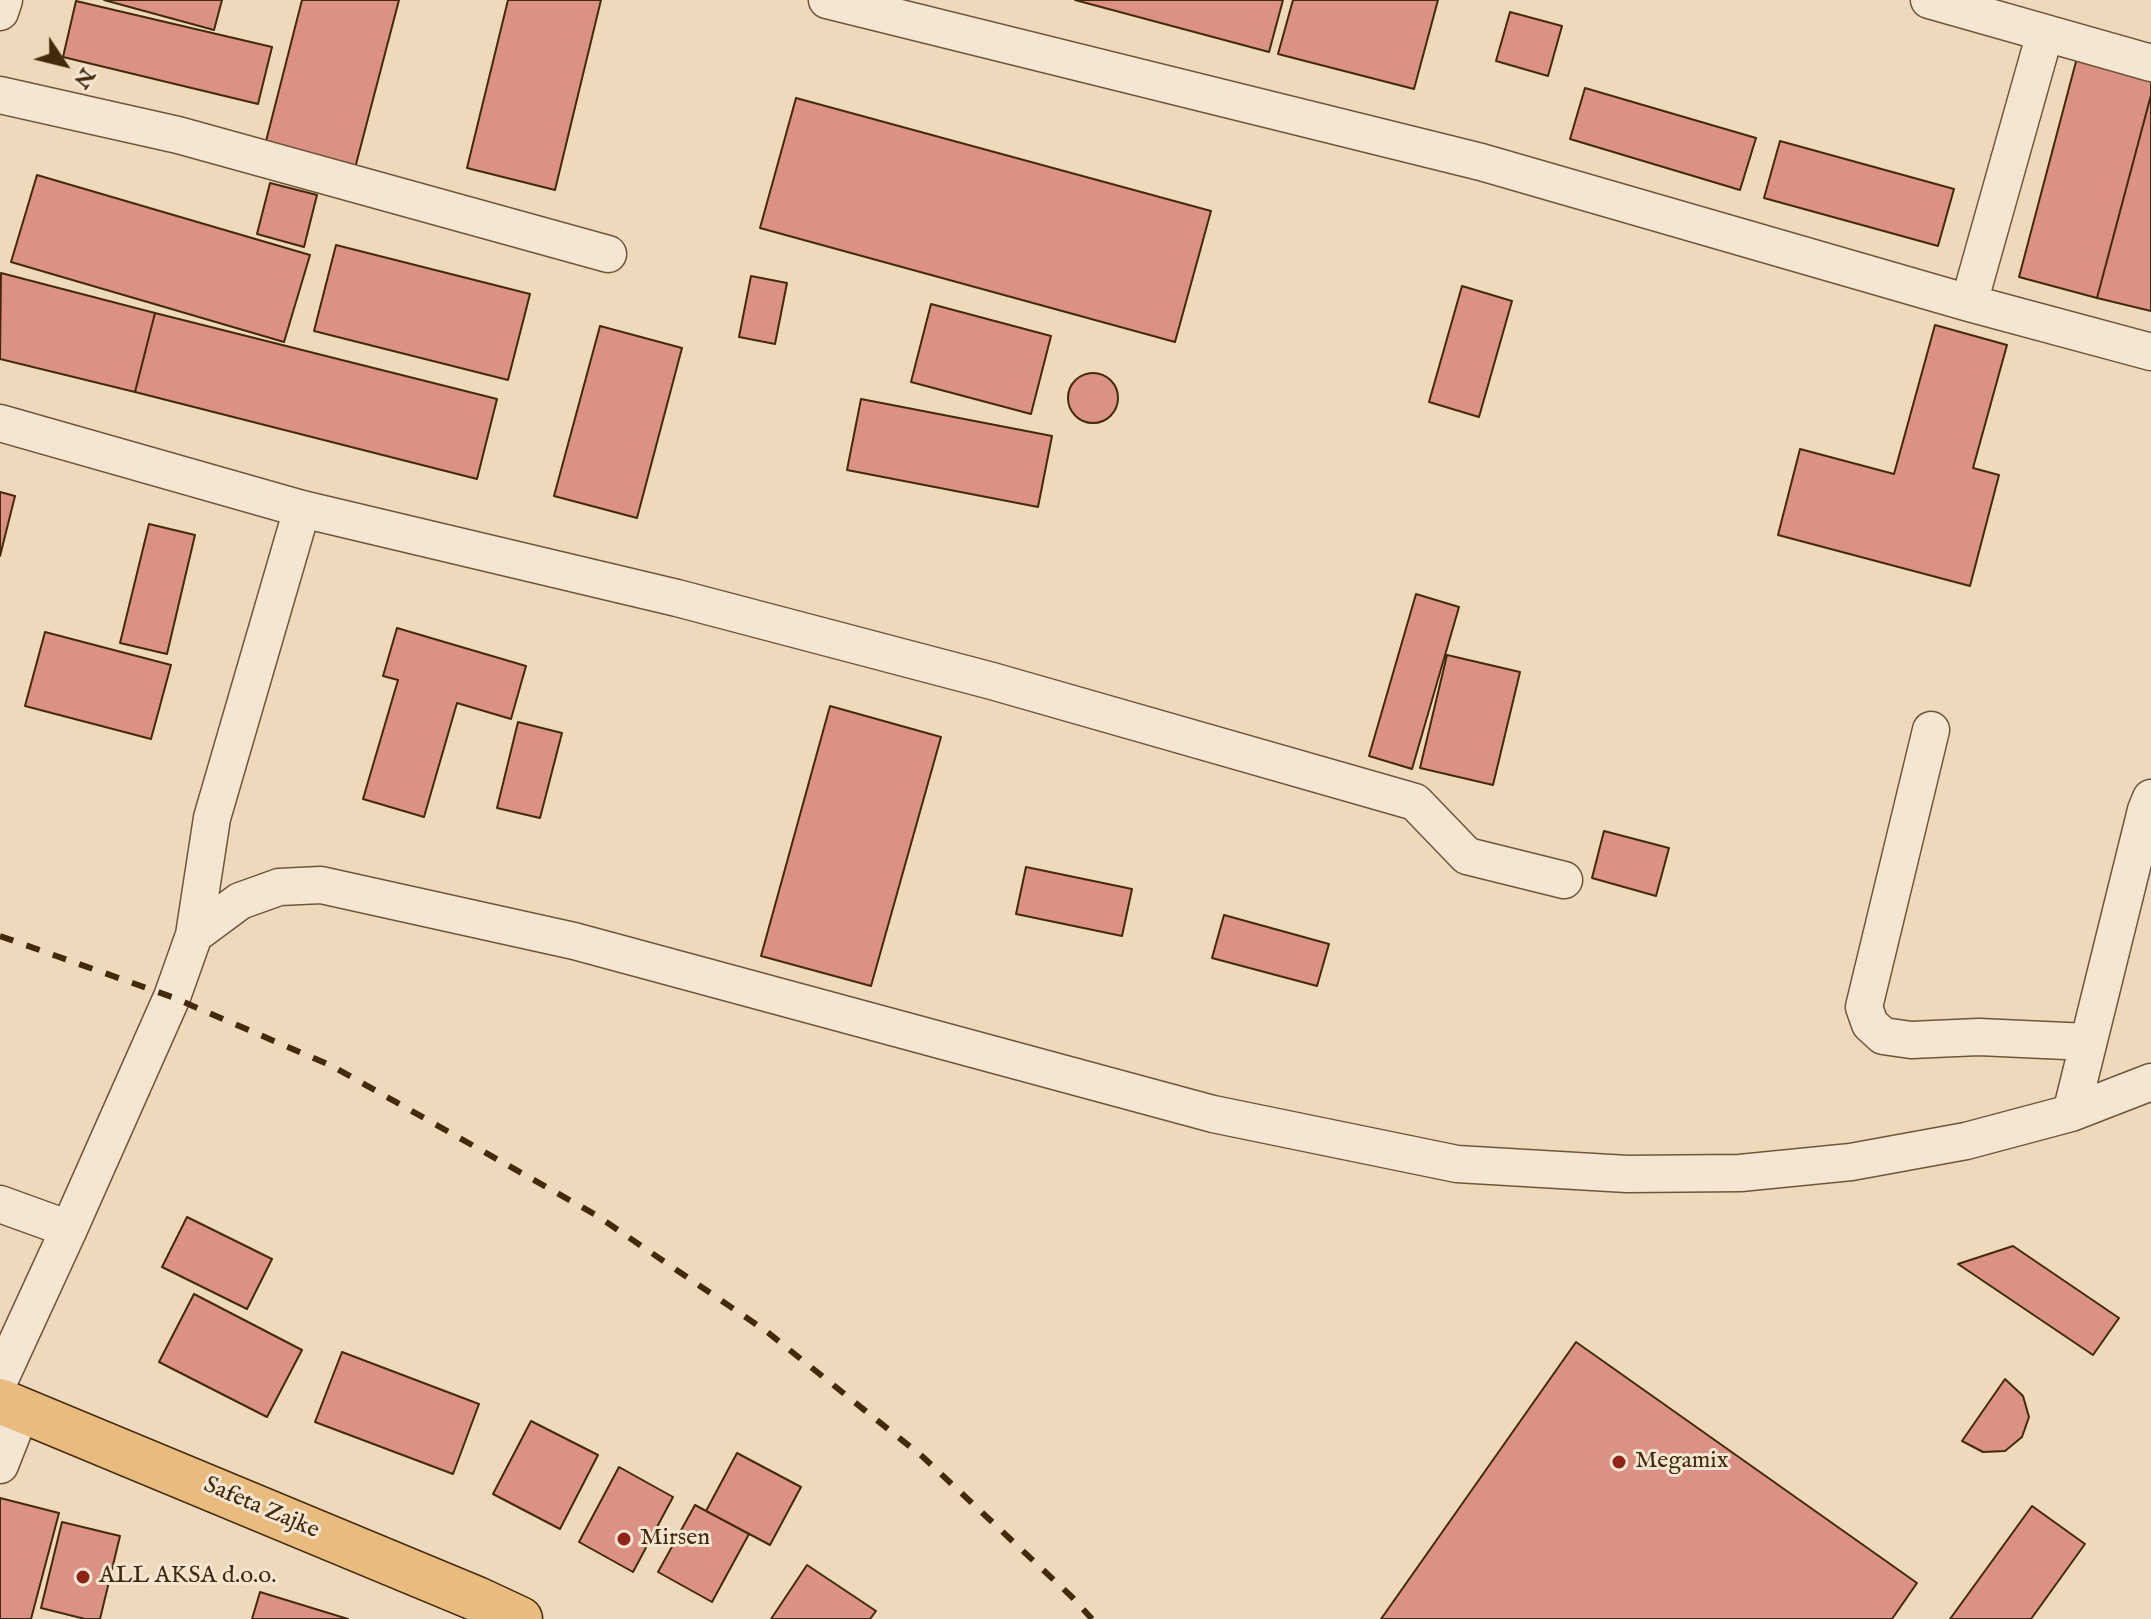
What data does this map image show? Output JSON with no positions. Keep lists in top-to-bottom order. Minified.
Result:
{"streets":{"main road":["Safeta Zajke"]},"places":["Megamix","Mirsen","ALL AKSA d.o.o."],"north":"bottom right"}
